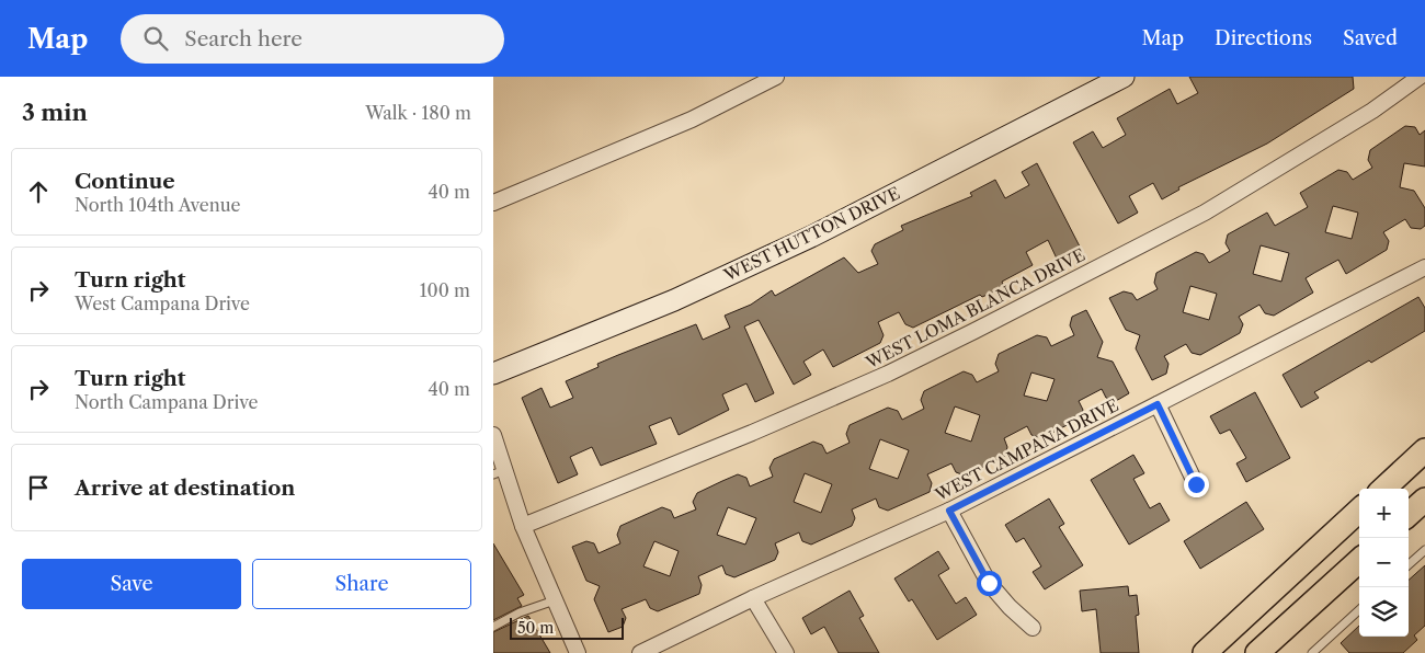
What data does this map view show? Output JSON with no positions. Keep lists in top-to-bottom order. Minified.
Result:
{"streets":{"street":["WEST HUTTON DRIVE","WEST LOMA BLANCA DRIVE","WEST CAMPANA DRIVE"]},"scale_bar":"50 m","page":{"header":"Map","search":"Search here","nav":["Map","Directions","Saved"],"heading":["3 min","Walk · 180 m"],"list":[["Continue","North 104th Avenue","40 m"],["Turn right","West Campana Drive","100 m"],["Turn right","North Campana Drive","40 m"],"Arrive at destination"],"map_buttons":["+","−"],"buttons":["Save","Share"],"scale":"50 m"}}
